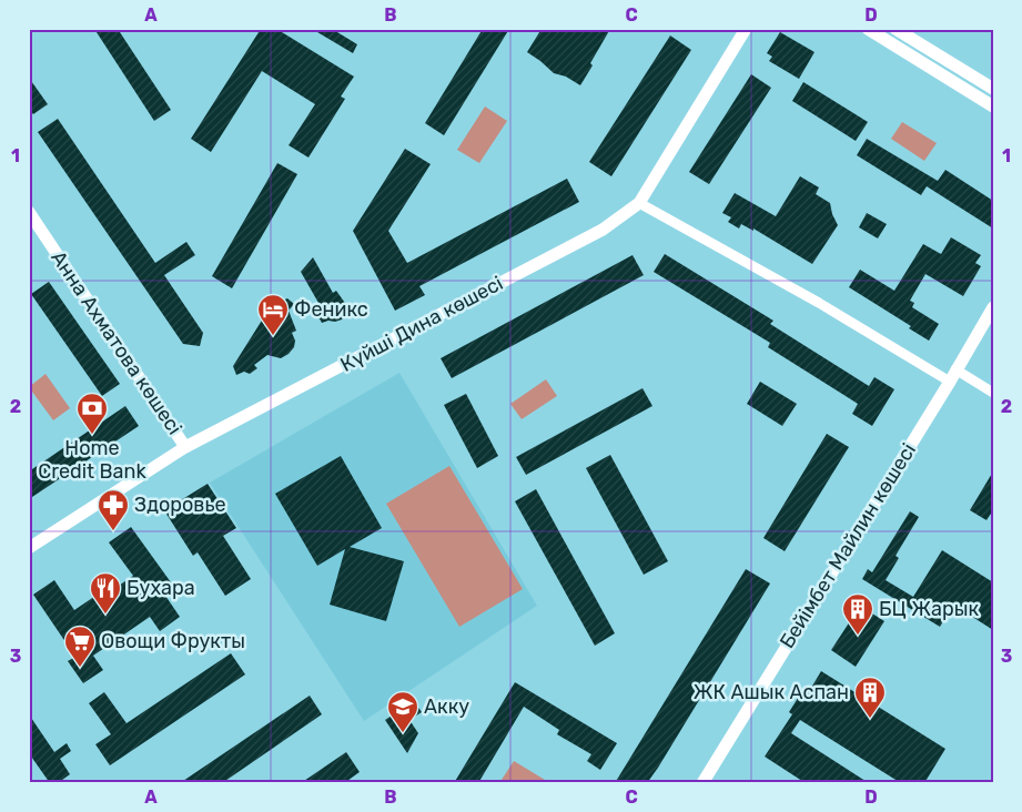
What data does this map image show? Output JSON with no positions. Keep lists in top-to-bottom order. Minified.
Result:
{"streets":{"street":["Күйші Дина көшесі","Анна Ахматова көшесі","Бейімбет Майлин көшесі"]},"crossings":[["Күйші Дина көшесі","Анна Ахматова көшесі"]],"places":{"hotel":["Феникс"],"bank":["Home Credit Bank"],"pharmacy":["Здоровье"],"restaurant":["Бухара"],"building":["БЦ Жарык","ЖК Ашык Аспан"],"supermarket":["Овощи Фрукты"],"school or university":["Акку"]},"grid":{"columns":["A","B","C","D"],"rows":["1","2","3"]}}
